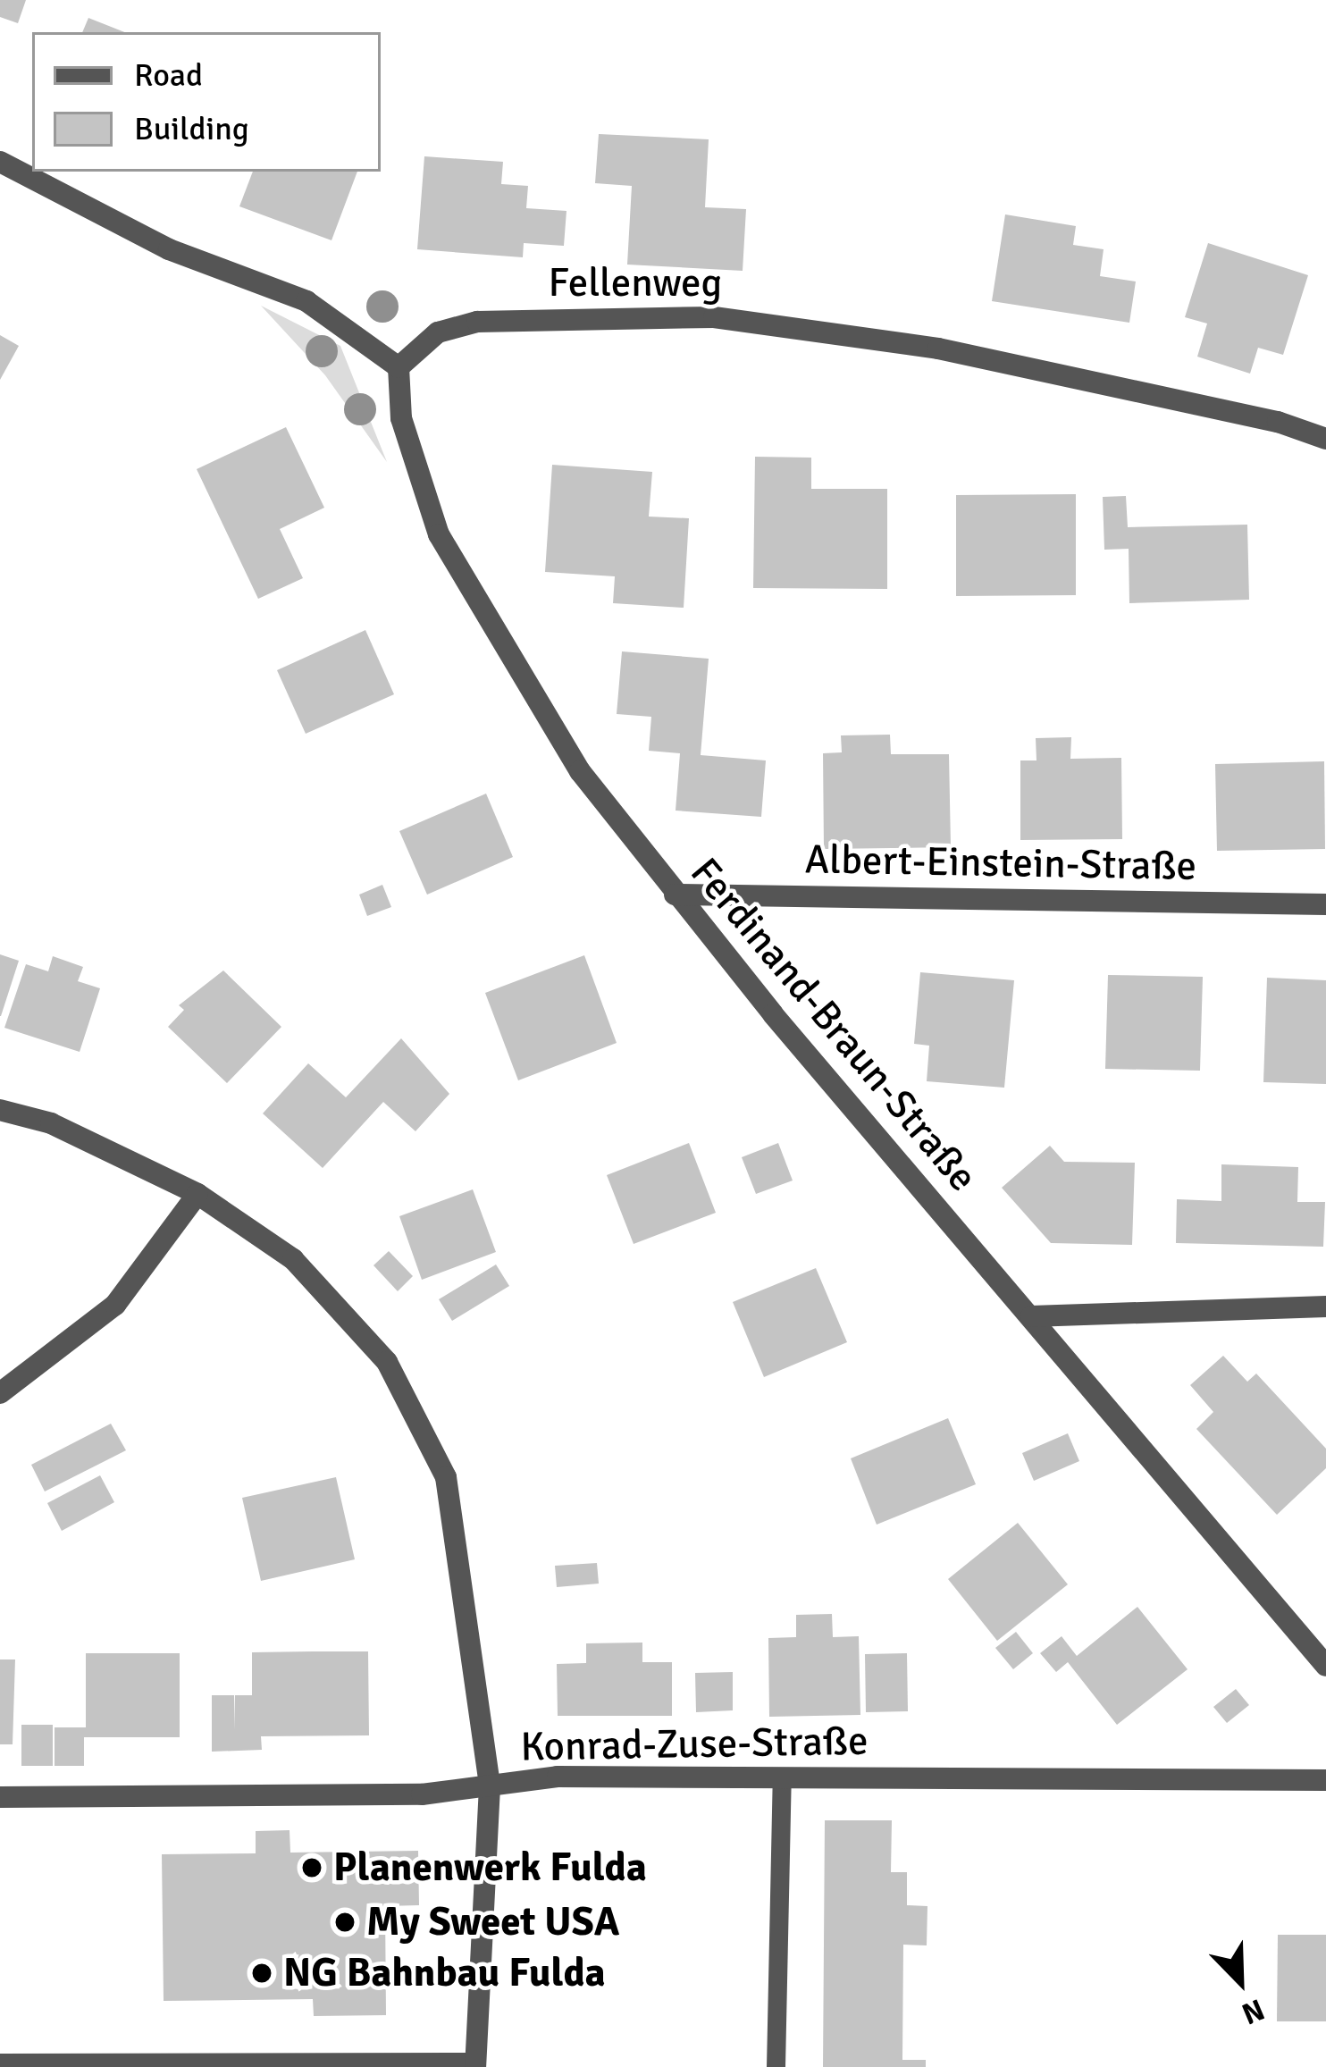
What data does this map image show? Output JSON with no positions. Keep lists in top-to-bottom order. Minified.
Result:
{"streets":{"street":["Fellenweg","Albert-Einstein-Straße","Ferdinand-Braun-Straße","Konrad-Zuse-Straße"]},"crossings":[["Fellenweg","Ferdinand-Braun-Straße"],["Albert-Einstein-Straße","Ferdinand-Braun-Straße"]],"places":["Planenwerk Fulda","My Sweet USA","NG Bahnbau Fulda"],"legend":["Road","Building"],"north":"bottom right"}
